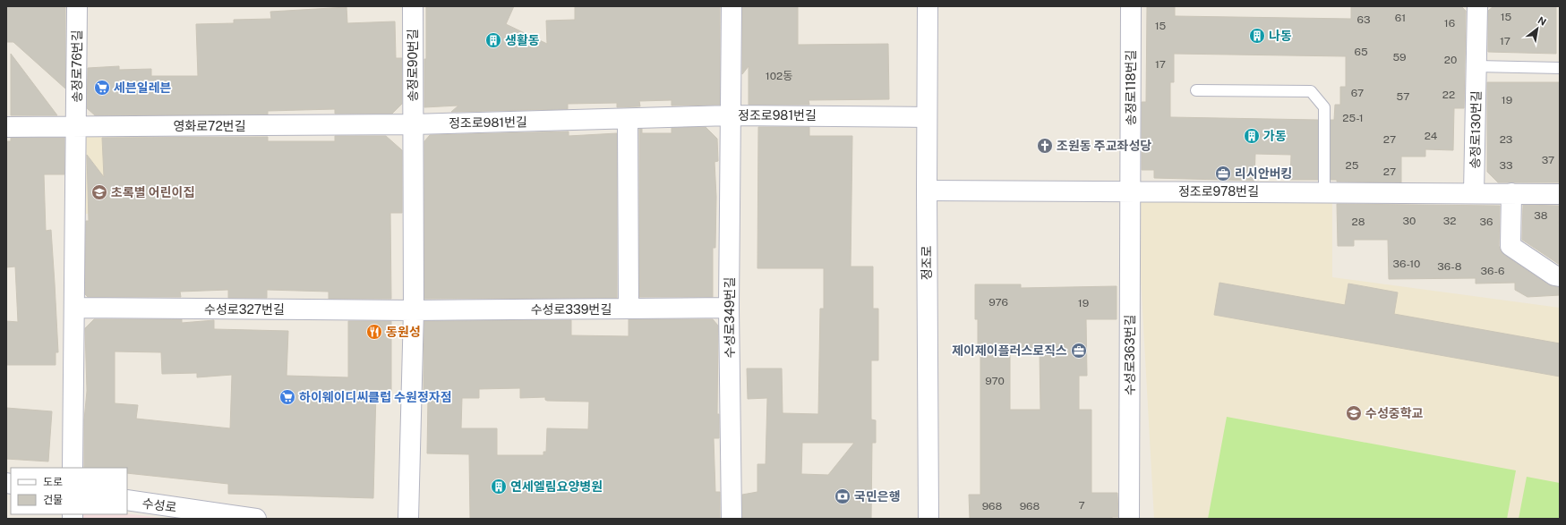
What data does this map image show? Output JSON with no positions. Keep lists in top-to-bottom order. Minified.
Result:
{"streets":{"street":["송정로90번길","송정로76번길","송정로118번길","정조로981번길","영화로72번길","송정로130번길","정조로978번길","정조로","수성로327번길","수성로339번길","수성로349번길","수성로363번길","수성로"]},"crossings":[["송정로90번길","정조로981번길"],["송정로90번길","영화로72번길"],["송정로76번길","영화로72번길"],["송정로118번길","정조로978번길"],["송정로118번길","수성로363번길"],["정조로981번길","영화로72번길"],["정조로981번길","정조로"],["정조로981번길","수성로349번길"],["송정로130번길","정조로978번길"],["정조로978번길","정조로"],["정조로978번길","수성로363번길"],["수성로327번길","수성로339번길"],["수성로339번길","수성로349번길"]],"places":{"building":["나동","생활동","가동","연세엘림요양병원"],"supermarket":["세븐일레븐","하이웨이디씨클럽 수원정자점"],"church":["조원동 주교좌성당"],"office":["리시안버킹","제이제이플러스로직스"],"school or university":["초록별 어린이집","수성중학교"],"restaurant":["동원성"],"bank":["국민은행"]},"house_numbers":["15","61","63","16","15","17","65","59","20","17","102동","67","22","57","19","25-1","24","27","23","37","25","33","27","38","30","32","28","36","36-10","36-8","36-6","976","19","970","7","968","968"],"legend":["도로","건물"],"north":"top right"}
